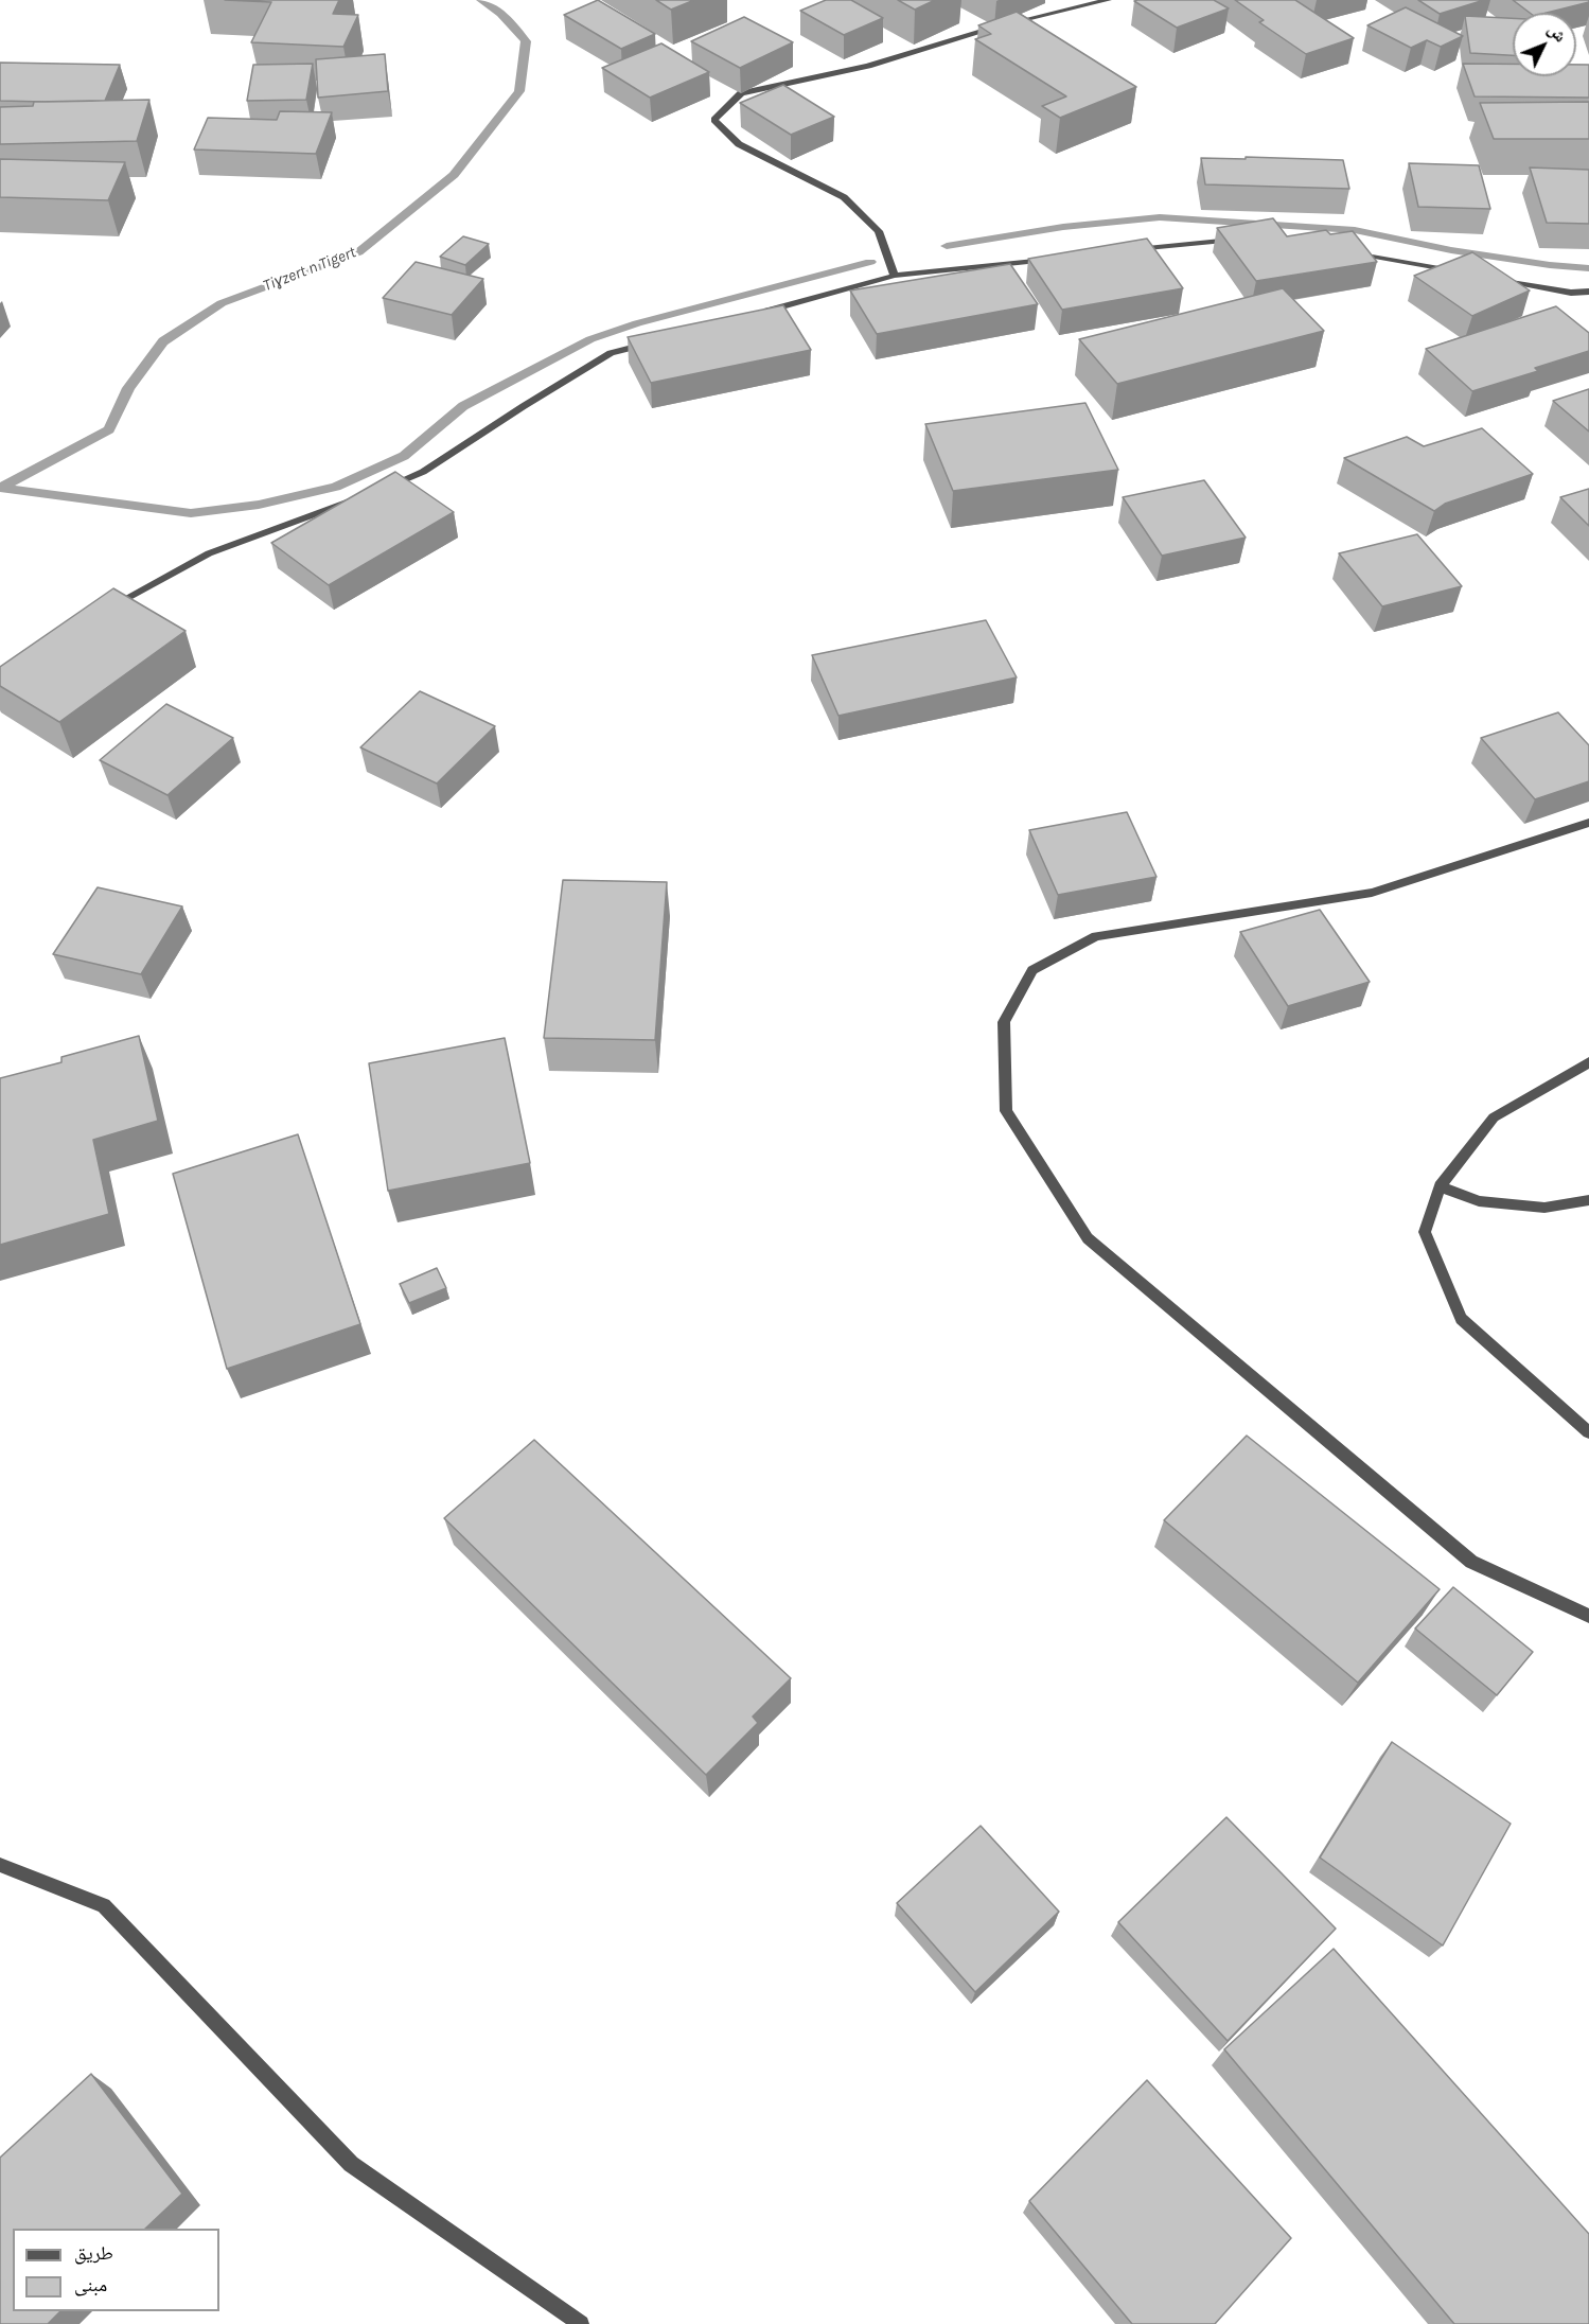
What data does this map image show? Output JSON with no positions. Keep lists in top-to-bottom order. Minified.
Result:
{"water":["Tiɣzert n Tigert"],"legend":["طريق","مبنى"],"north":"top right"}
